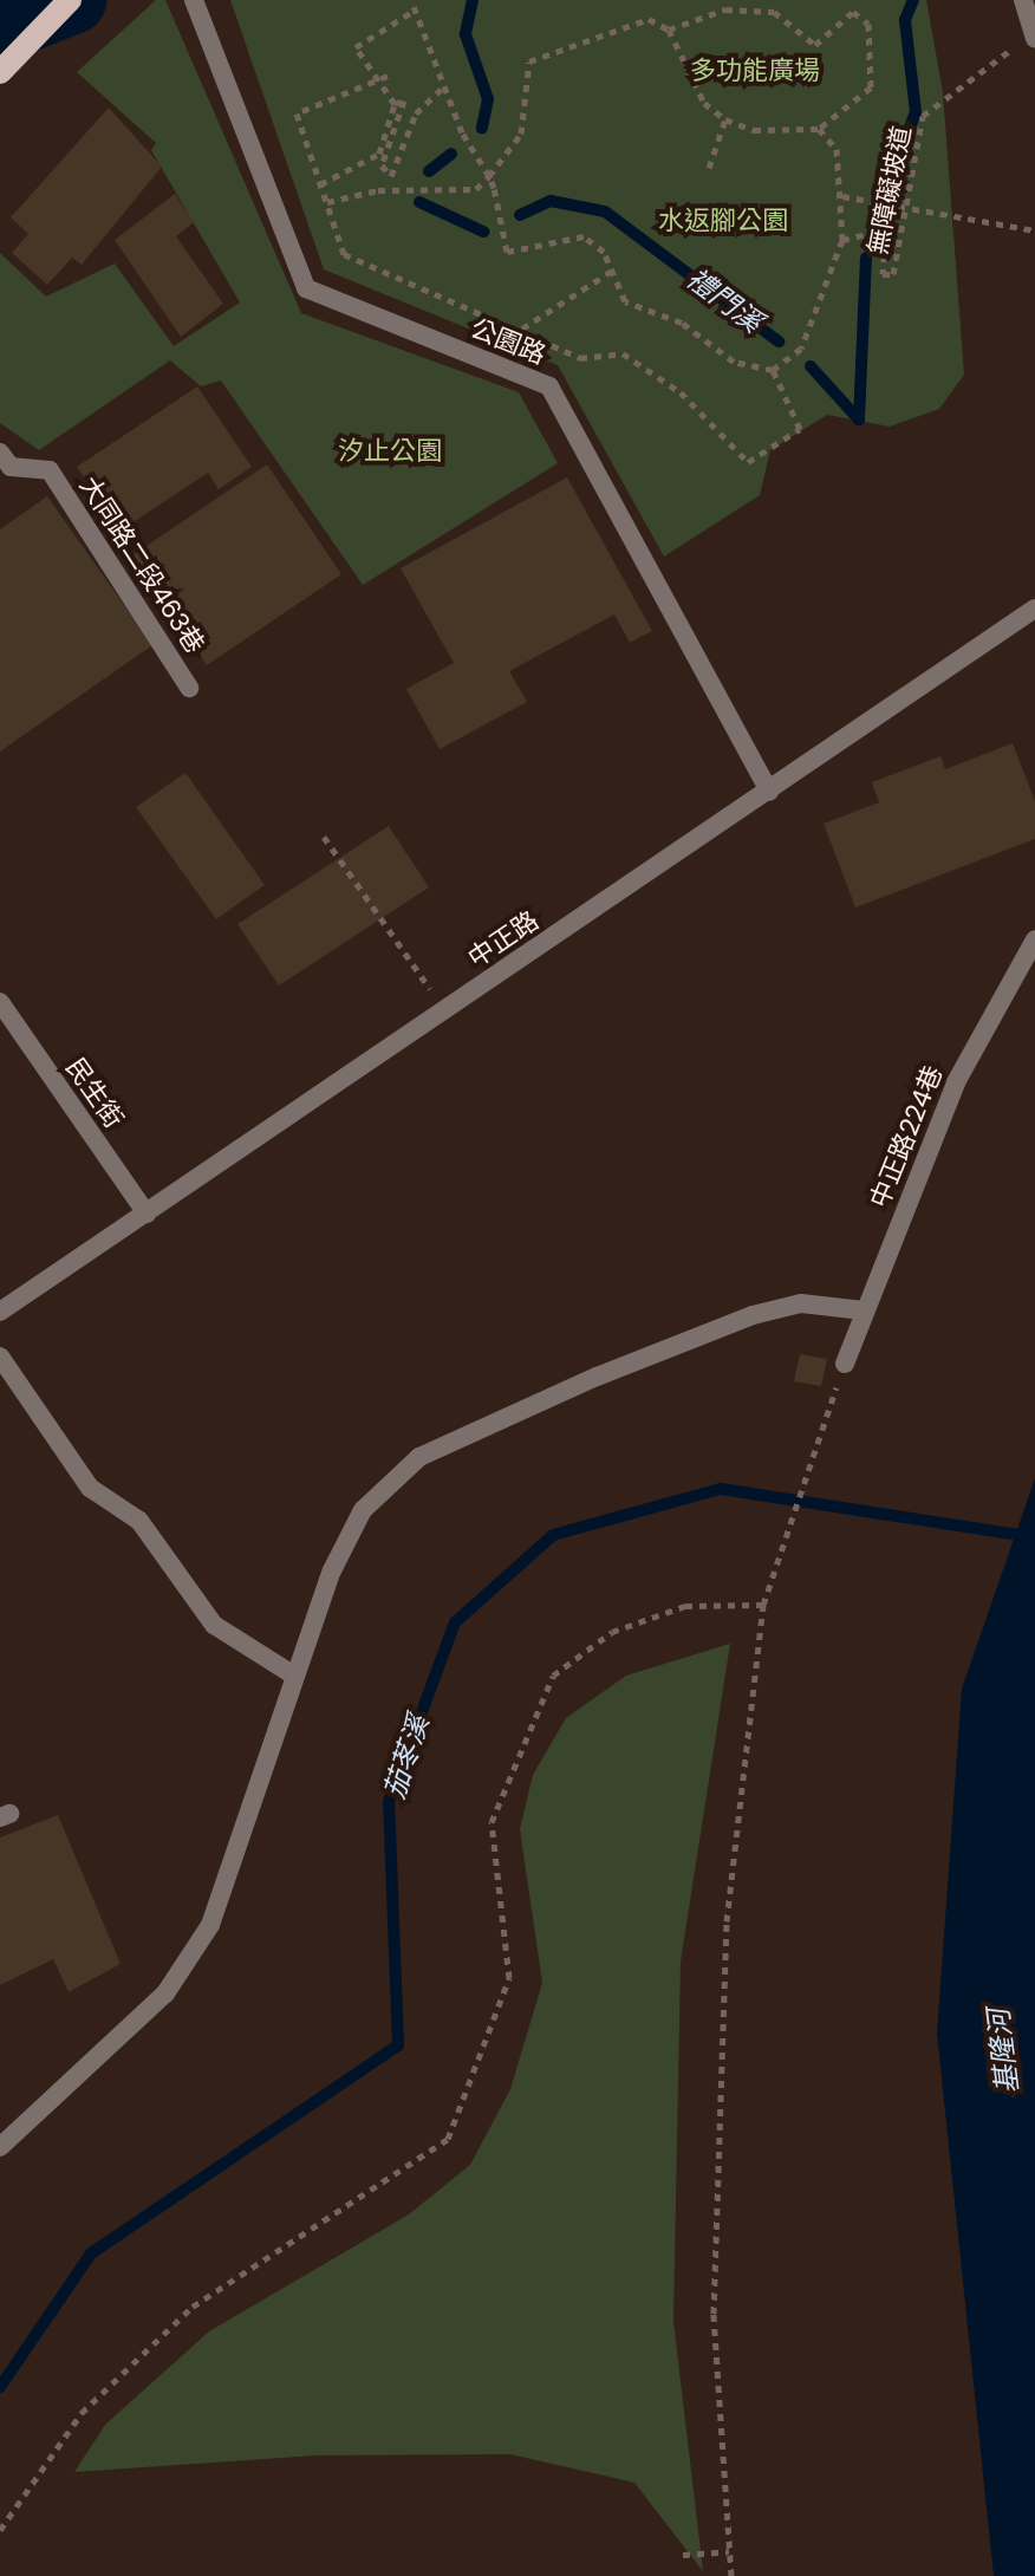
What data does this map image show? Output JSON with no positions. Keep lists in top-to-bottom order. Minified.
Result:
{"streets":{"street":["公園路","大同路二段463巷","中正路","民生街","中正路224巷"],"path":["無障礙坡道"]},"crossings":[["公園路","中正路"],["中正路","民生街"]],"water":["禮門溪","茄苳溪","基隆河"],"parks":["多功能廣場","水返腳公園","汐止公園"]}
